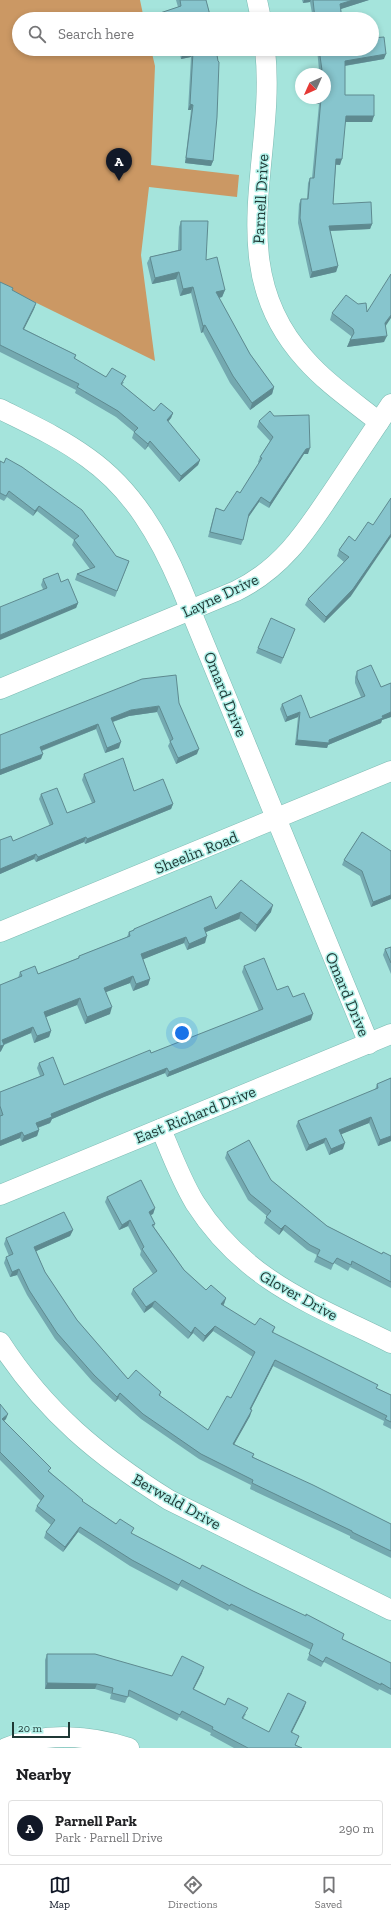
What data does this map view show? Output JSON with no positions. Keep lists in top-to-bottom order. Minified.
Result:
{"streets":{"street":["Parnell Drive","Layne Drive","Omard Drive","Sheelin Road","East Richard Drive","Glover Drive","Berwald Drive"]},"crossings":[["Parnell Drive","Layne Drive"],["Layne Drive","Omard Drive"],["Omard Drive","Sheelin Road"],["Omard Drive","East Richard Drive"],["East Richard Drive","Glover Drive"]],"scale_bar":"20 m","north":"bottom left","page":{"search":"Search here","pins":"A","scale":"20 m","heading":"Nearby","list":[{"mark":"A","name":"Parnell Park","note":"Park · Parnell Drive","value":"290 m"}],"nav":["Map","Directions","Saved"]}}
